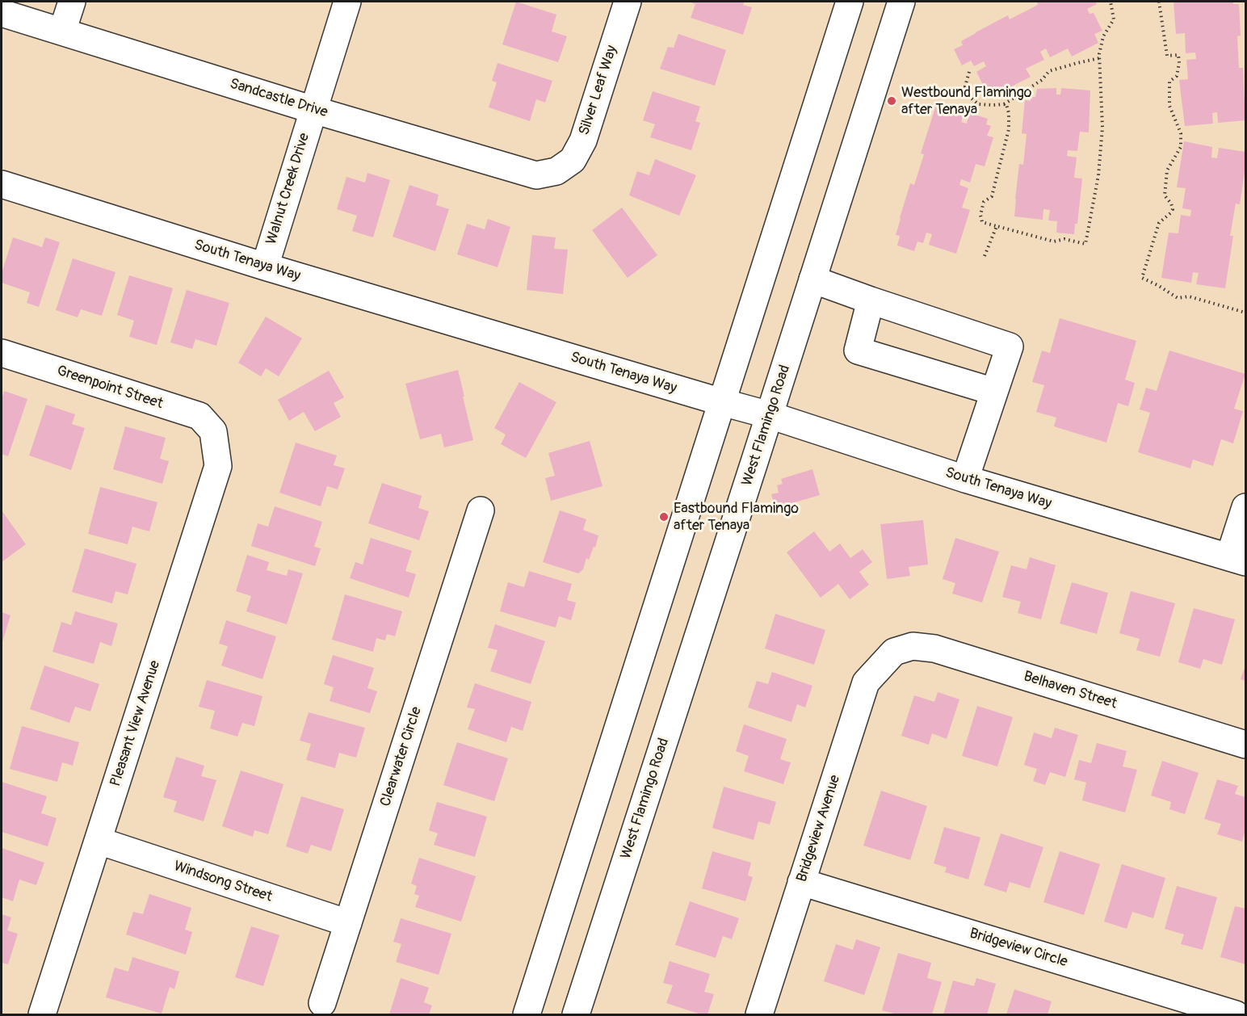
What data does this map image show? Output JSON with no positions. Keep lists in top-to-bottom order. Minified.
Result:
{"streets":{"street":["Silver Leaf Way","Sandcastle Drive","Walnut Creek Drive","South Tenaya Way","Greenpoint Street","West Flamingo Road","Belhaven Street","Pleasant View Avenue","Clearwater Circle","Bridgeview Avenue","Windsong Street","Bridgeview Circle"]},"crossings":[["Silver Leaf Way","Sandcastle Drive"],["Sandcastle Drive","Walnut Creek Drive"],["Walnut Creek Drive","South Tenaya Way"],["South Tenaya Way","West Flamingo Road"],["Greenpoint Street","Pleasant View Avenue"],["Belhaven Street","Bridgeview Avenue"],["Pleasant View Avenue","Windsong Street"],["Clearwater Circle","Windsong Street"],["Bridgeview Avenue","Bridgeview Circle"]],"places":["Westbound Flamingo after Tenaya","Eastbound Flamingo after Tenaya"]}
